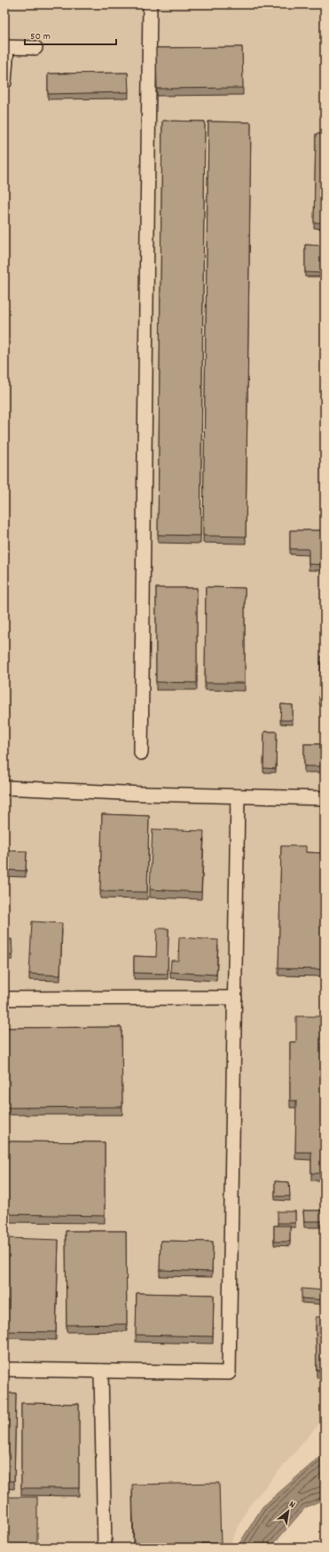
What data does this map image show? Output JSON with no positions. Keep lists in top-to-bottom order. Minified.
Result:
{"scale_bar":"50 m","north":"top right"}
